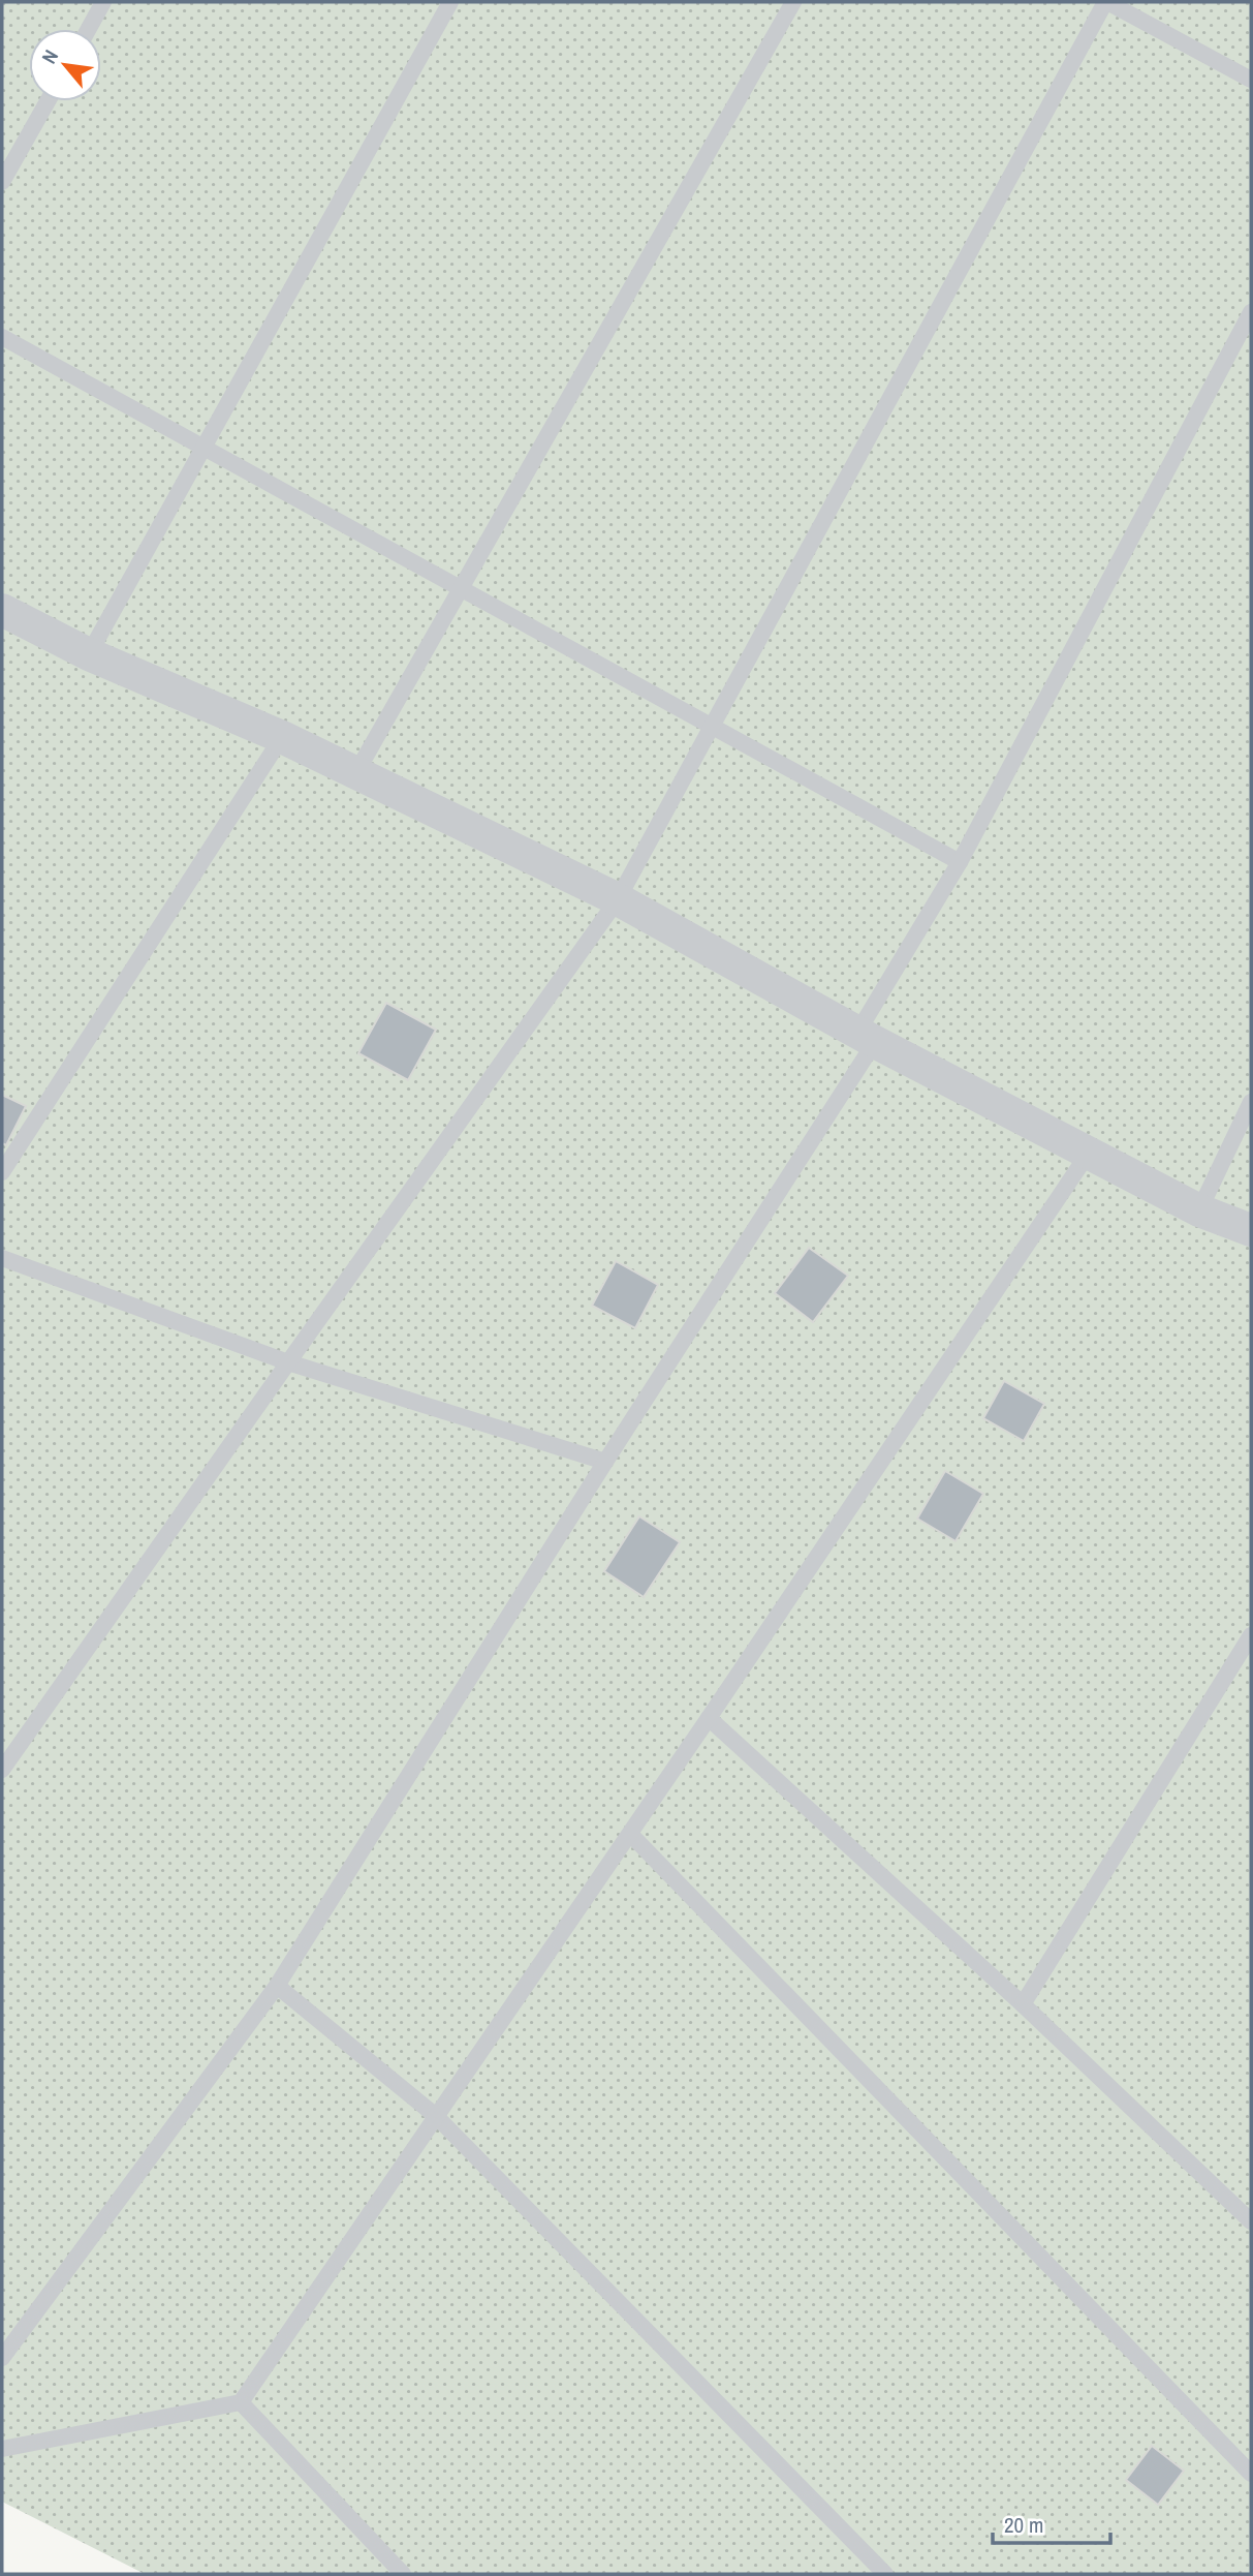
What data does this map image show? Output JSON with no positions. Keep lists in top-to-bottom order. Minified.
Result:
{"scale_bar":"20 m","north":"top left"}
